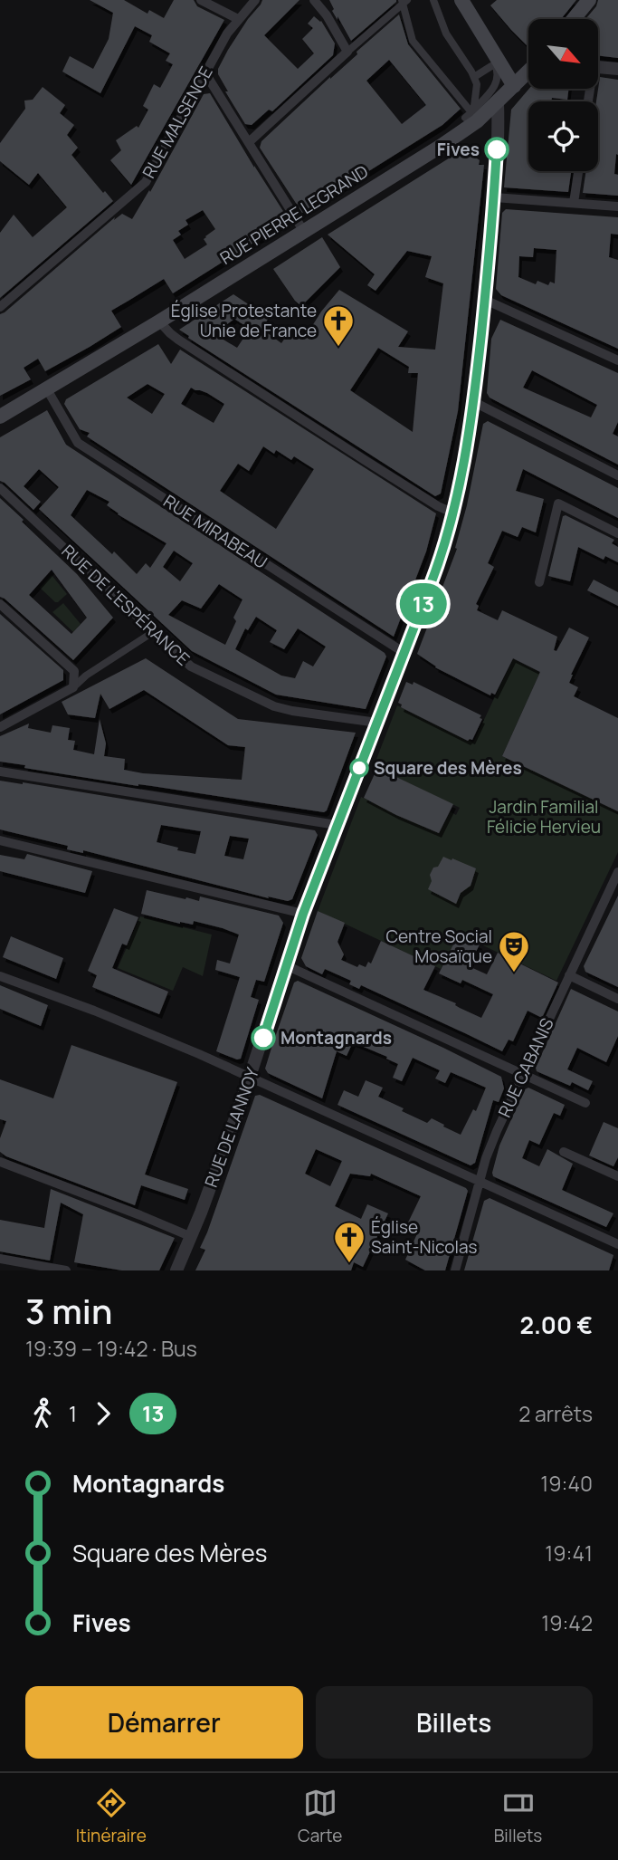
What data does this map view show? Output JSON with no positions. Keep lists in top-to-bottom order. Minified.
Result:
{"streets":{"main road":["RUE PIERRE LEGRAND"],"street":["RUE MALSENCE","RUE MIRABEAU","RUE DE L'ESPÉRANCE","RUE CABANIS","RUE DE LANNOY"]},"crossings":[["RUE PIERRE LEGRAND","RUE MIRABEAU"],["RUE PIERRE LEGRAND","RUE DE LANNOY"],["RUE MIRABEAU","RUE DE LANNOY"],["RUE DE L'ESPÉRANCE","RUE DE LANNOY"]],"parks":["Jardin Familial Félicie Hervieu"],"places":{"other":["Fives","Square des Mères","Montagnards"],"church":["Église Protestante Unie de France","Église Saint-Nicolas"],"theatre":["Centre Social Mosaïque"]},"lines":["bus line 13"],"north":"bottom right","page":{"on_map":"13","heading":["3 min","19:39 – 19:42 · Bus","2.00 €"],"legs":["1","13","2 arrêts"],"list":[{"name":"Montagnards","value":"19:40"},{"name":"Square des Mères","value":"19:41"},{"name":"Fives","value":"19:42"}],"buttons":["Démarrer","Billets"],"tabs":["Itinéraire","Carte","Billets"]}}
